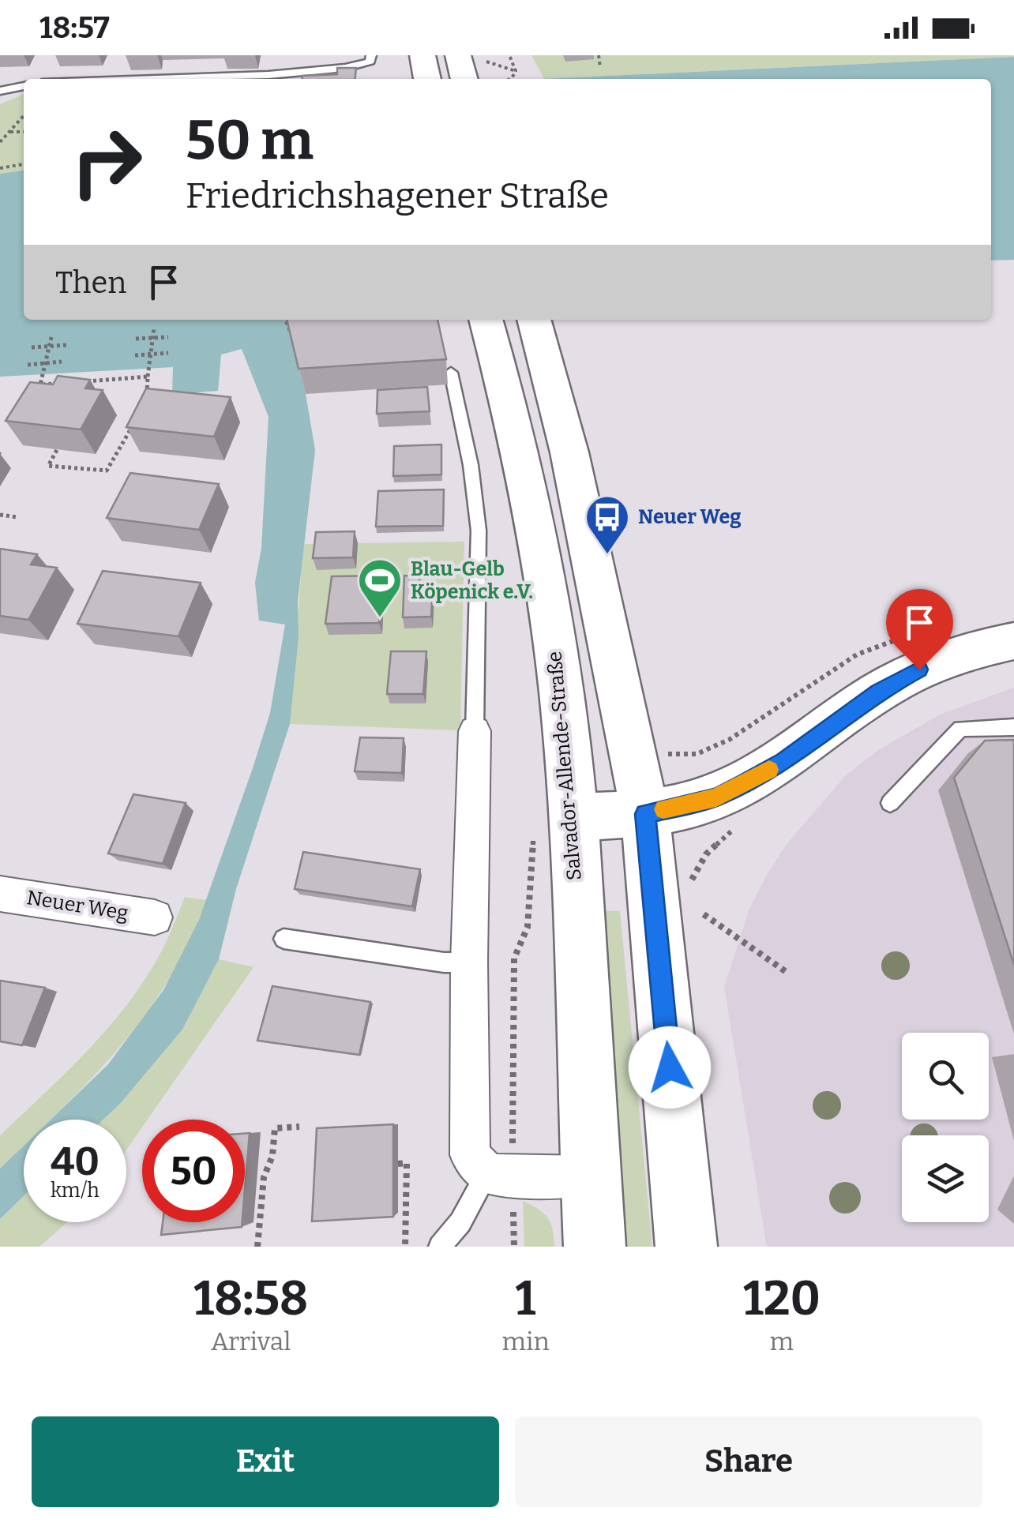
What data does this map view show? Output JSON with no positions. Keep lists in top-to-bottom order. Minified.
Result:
{"streets":{"main road":["Salvador-Allende-Straße"],"street":["Neuer Weg"]},"places":{"bus stop":["Neuer Weg"],"sports":["Blau-Gelb Köpenick e.V."]},"page":{"status":"18:57","turn":["50 m","Friedrichshagener Straße"],"then":"Then","speed":"40 km/h","limit":"50","eta":["18:58","Arrival","1","min","120","m"],"buttons":["Exit","Share"]}}
